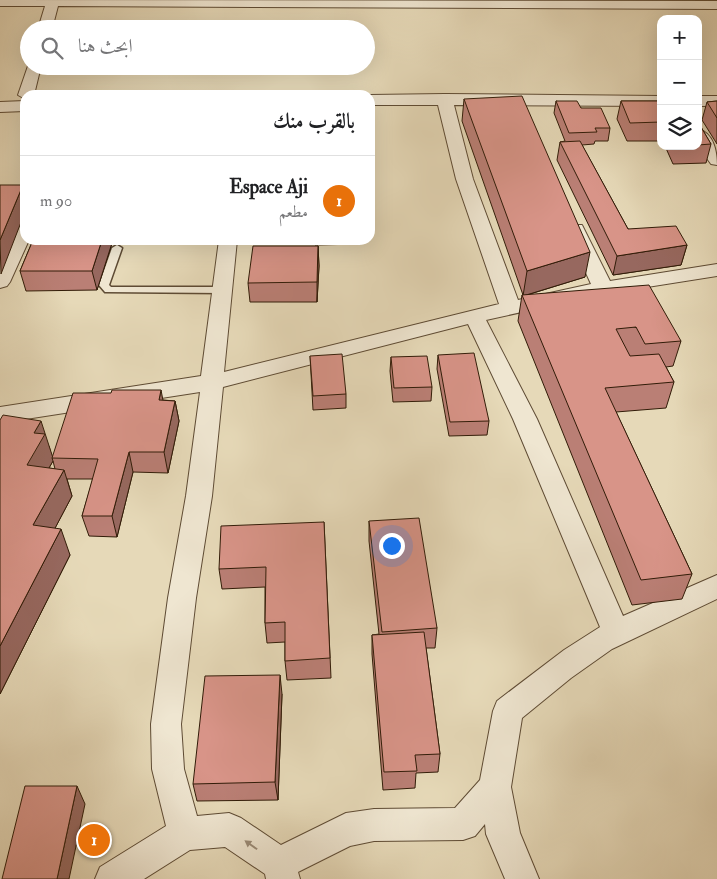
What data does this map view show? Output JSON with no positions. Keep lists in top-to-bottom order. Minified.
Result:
{"page":{"map_buttons":["+","−"],"search":"ابحث هنا","heading":"بالقرب منك","list":[{"mark":"1","name":"Espace Aji","note":"مطعم","value":"90 m"}],"pins":"1"}}
